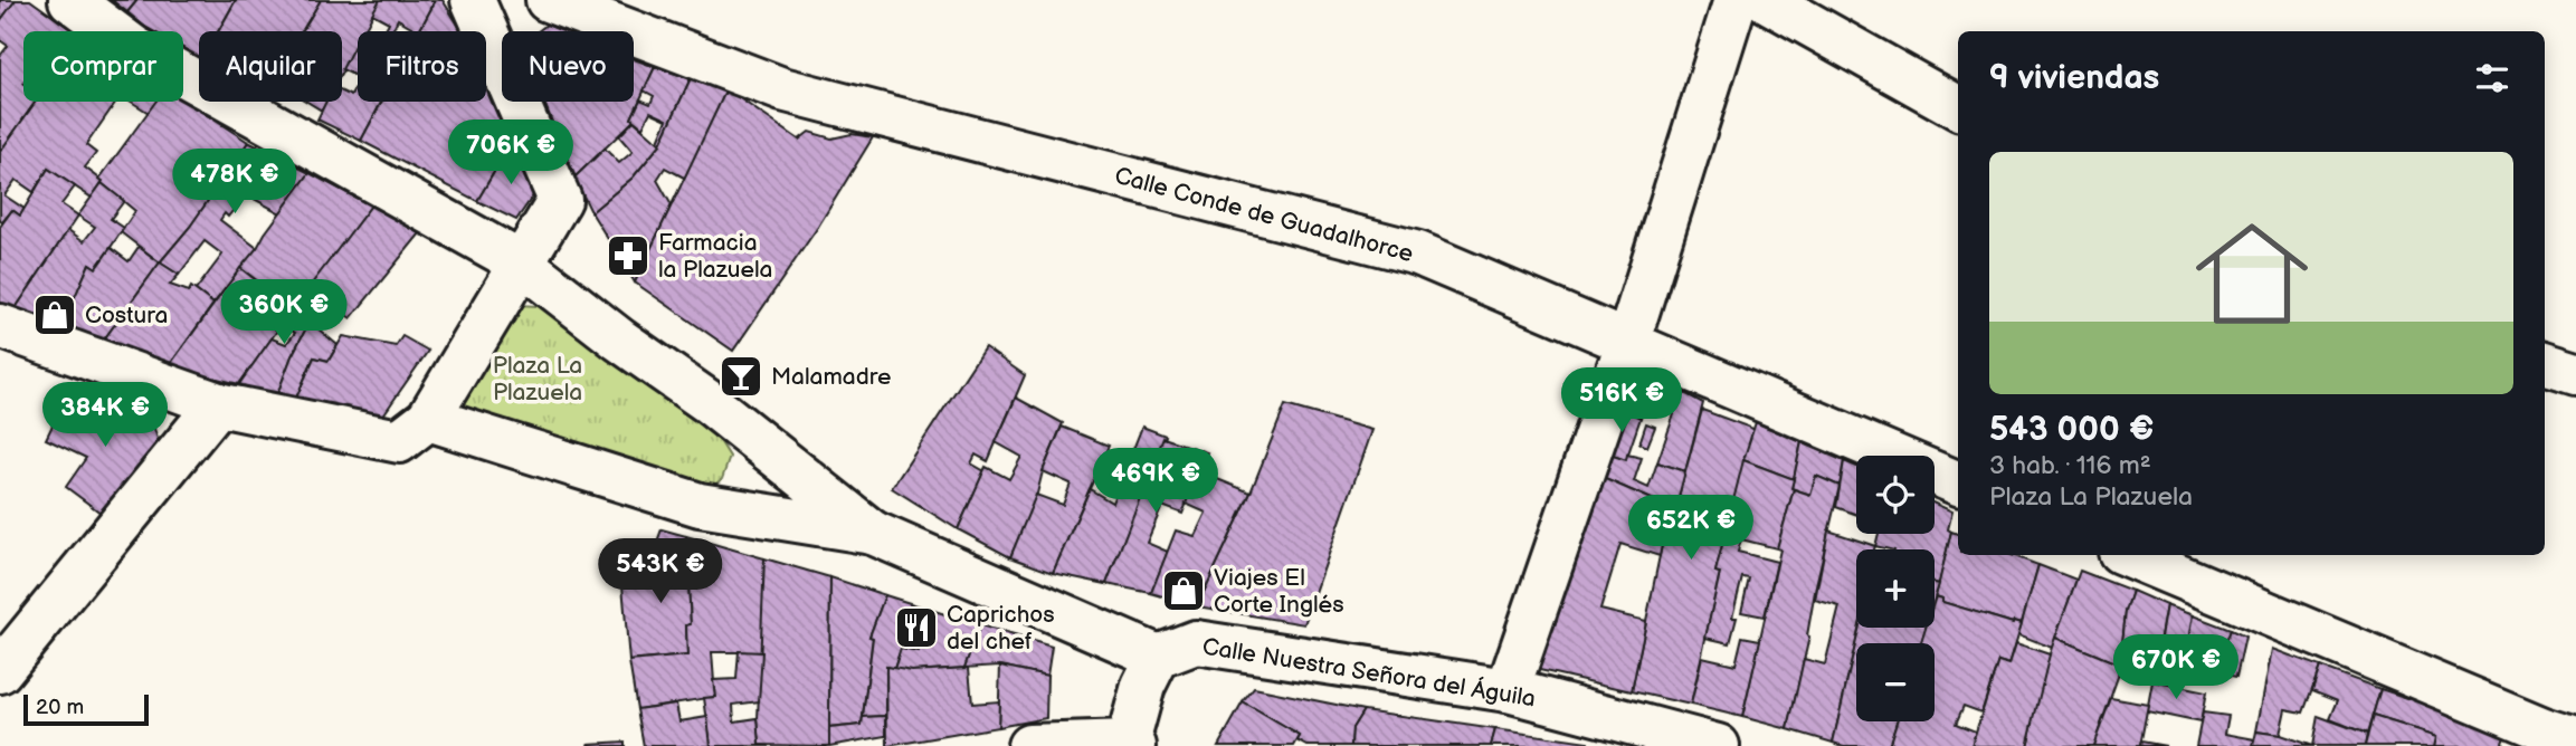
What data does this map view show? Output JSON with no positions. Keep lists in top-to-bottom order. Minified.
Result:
{"streets":{"street":["Calle Conde de Guadalhorce","Calle Nuestra Señora del Águila"]},"parks":["Plaza La Plazuela"],"places":{"pharmacy":["Farmacia la Plazuela"],"shop":["Costura","Viajes El Corte Inglés"],"bar":["Malamadre"],"restaurant":["Caprichos del chef"]},"scale_bar":"20 m","page":{"chip":["Comprar","Alquilar","Filtros","Nuevo"],"heading":"9 viviendas","price":["706K €","478K €","360K €","516K €","384K €","469K €","652K €","543K €","670K €"],"list":[{"name":"543 000 €","note":"3 hab. · 116 m² · Plaza La Plazuela"}],"map_buttons":["+","−"],"scale":"20 m"}}
